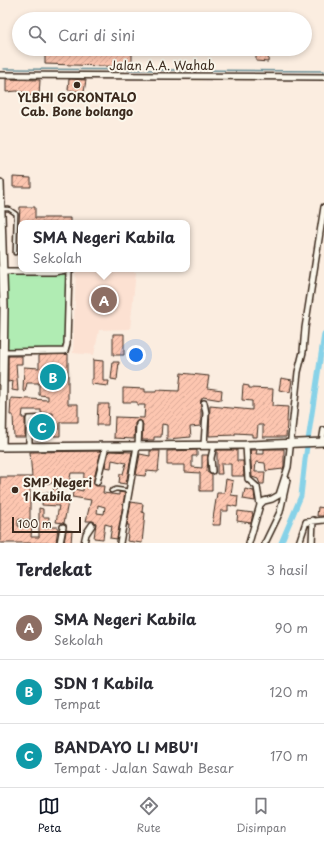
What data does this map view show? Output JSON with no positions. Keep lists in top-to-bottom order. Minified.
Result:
{"streets":{"street":["Jalan A.A. Wahab"]},"places":["YLBHI GORONTALO Cab. Bone bolango","SMP Negeri 1 Kabila"],"scale_bar":"100 m","page":{"search":"Cari di sini","popup":["SMA Negeri Kabila","Sekolah"],"pins":["A","B","C"],"scale":"100 m","heading":["Terdekat","3 hasil"],"list":[{"mark":"A","name":"SMA Negeri Kabila","note":"Sekolah","value":"90 m"},{"mark":"B","name":"SDN 1 Kabila","note":"Tempat","value":"120 m"},{"mark":"C","name":"BANDAYO LI MBU'I","note":"Tempat · Jalan Sawah Besar","value":"170 m"}],"nav":["Peta","Rute","Disimpan"]}}
